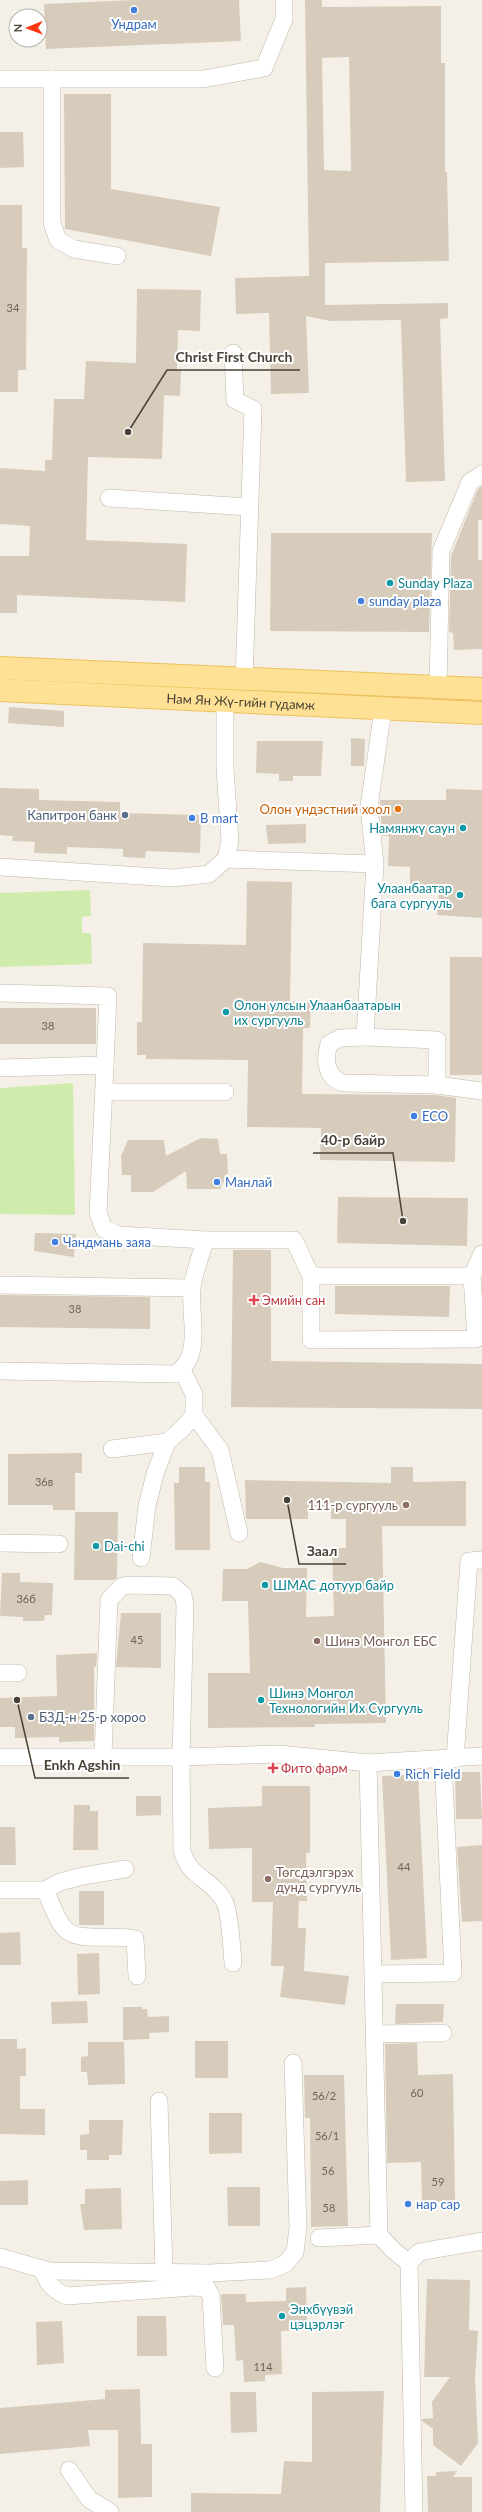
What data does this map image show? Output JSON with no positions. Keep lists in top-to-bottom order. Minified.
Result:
{"streets":{"main road":["Нам Ян Жү-гийн гудамж"]},"places":{"other":["Ундрам","Christ First Church","Sunday Plaza","sunday plaza","Олон үндэстний хоол","Капитрон банк","B mart","Намянжү саун","Улаанбаатар бага сургууль","Олон улсын Улаанбаатарын их сургууль","ECO","Манлай","40-р байр","Чандмань заяа","Заал","111-р сургууль","Dai-chi","ШМАС дотуур байр","Шинэ Монгол ЕБС","Enkh Agshin","Шинэ Монгол Технологийн Их Сургууль","БЗД-н 25-р хороо","Rich Field","Төгсдэлгэрэх дунд сургууль","нар сар","Энхбүүвэй цэцэрлэг"],"health":["Эмийн сан","Фито фарм"]},"house_numbers":["34","38","38","36в","36б","45","44","60","56/2","56/1","56","59","58","114"],"north":"left"}
